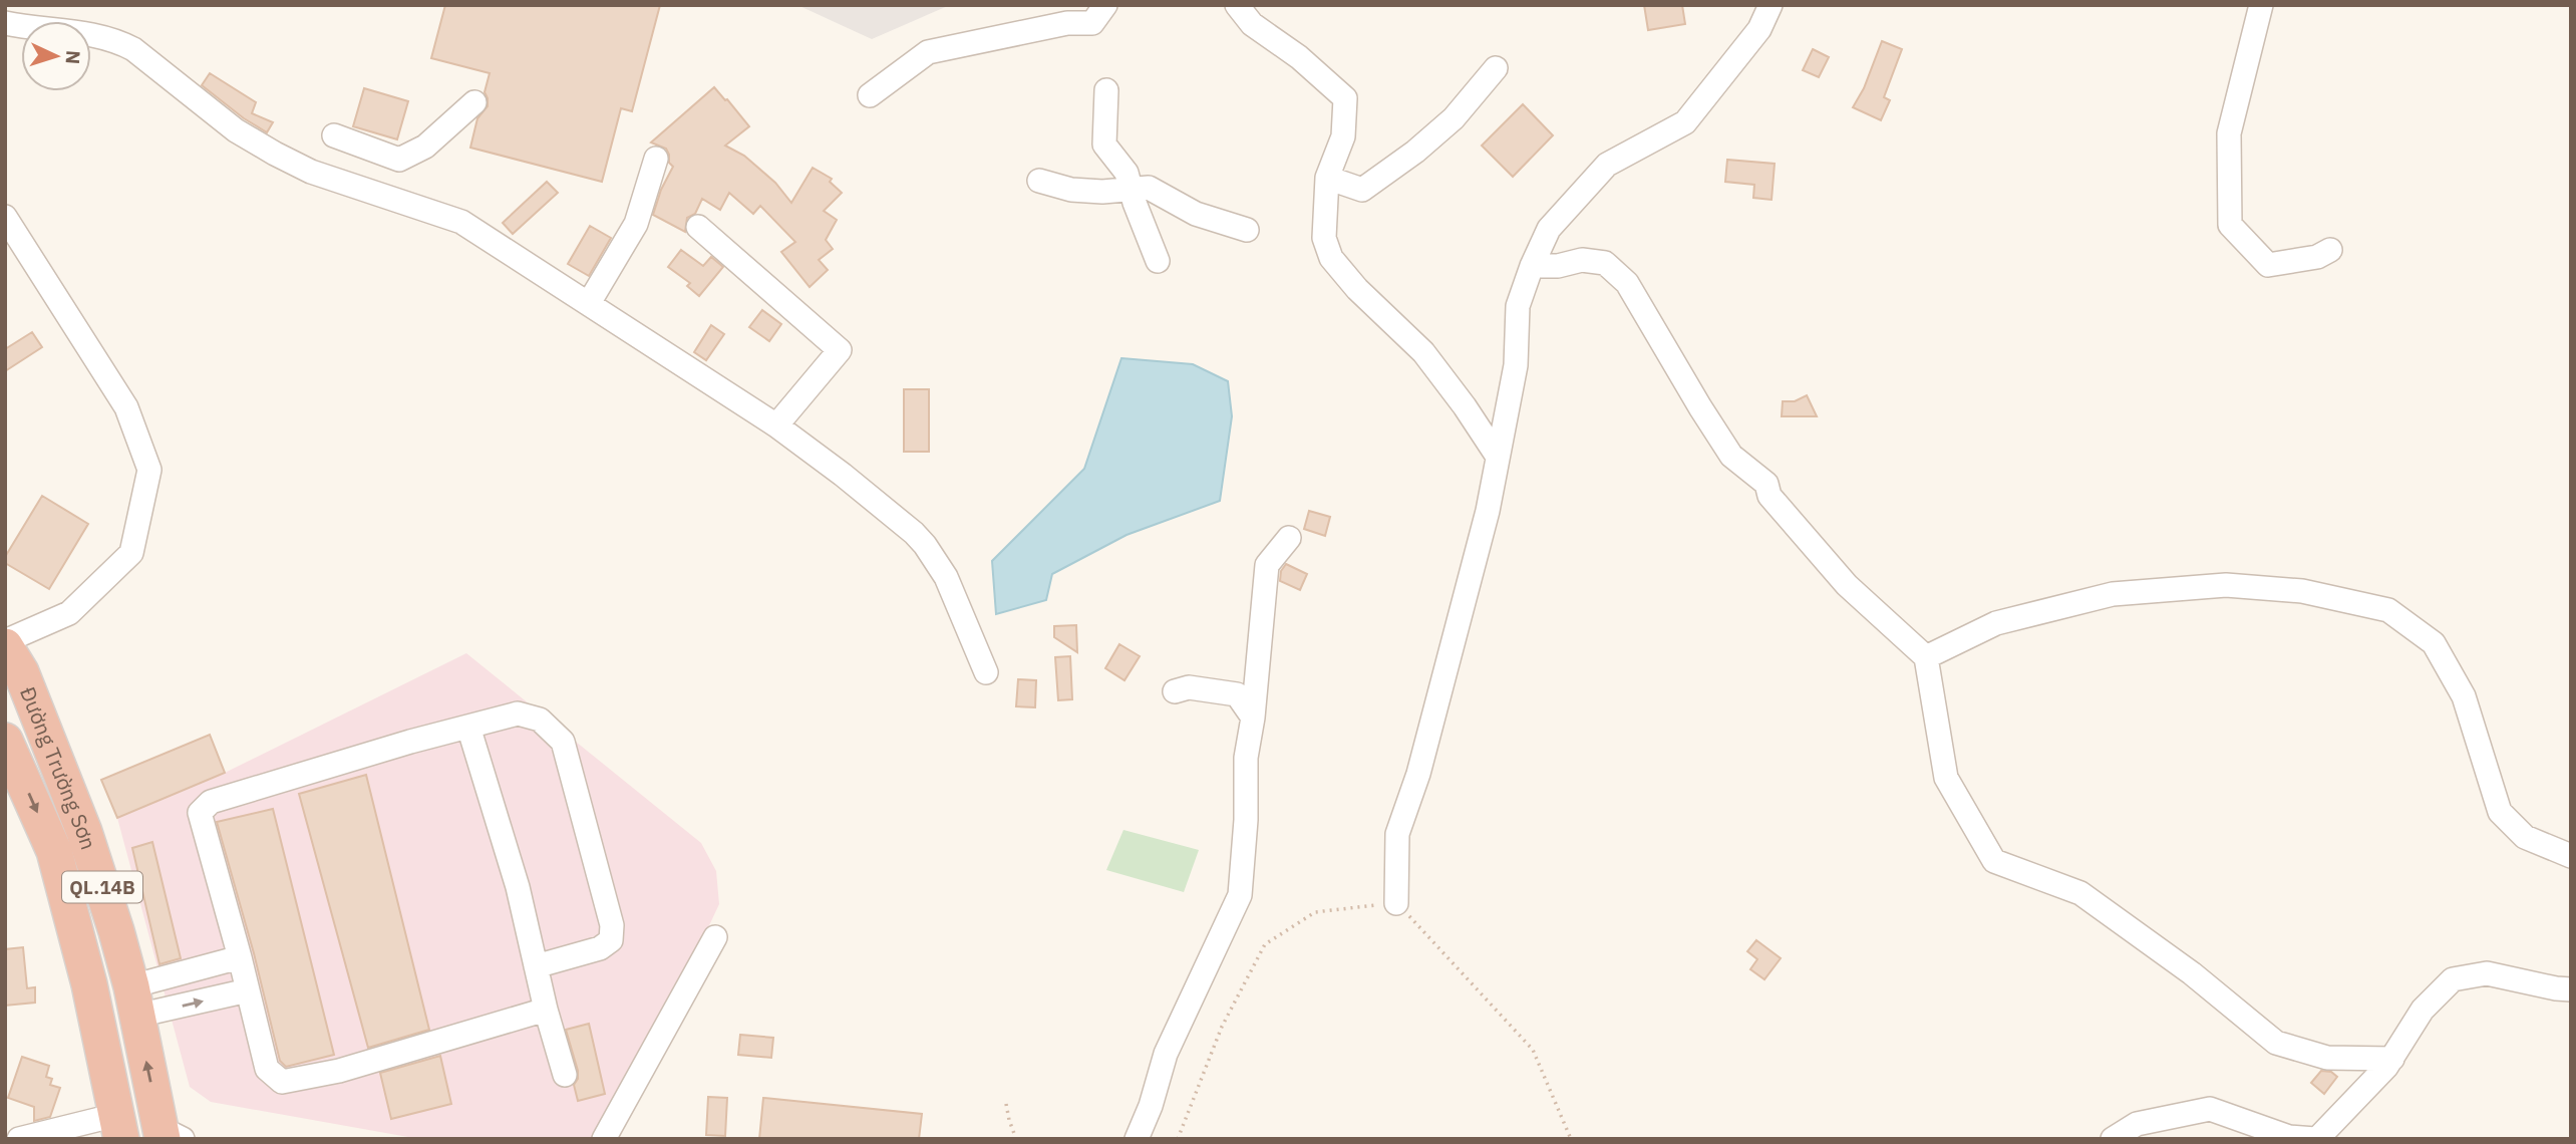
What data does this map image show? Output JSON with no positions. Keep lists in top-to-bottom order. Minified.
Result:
{"streets":{"highway":["Đường Trường Sơn","QL.14B"]},"north":"right"}
